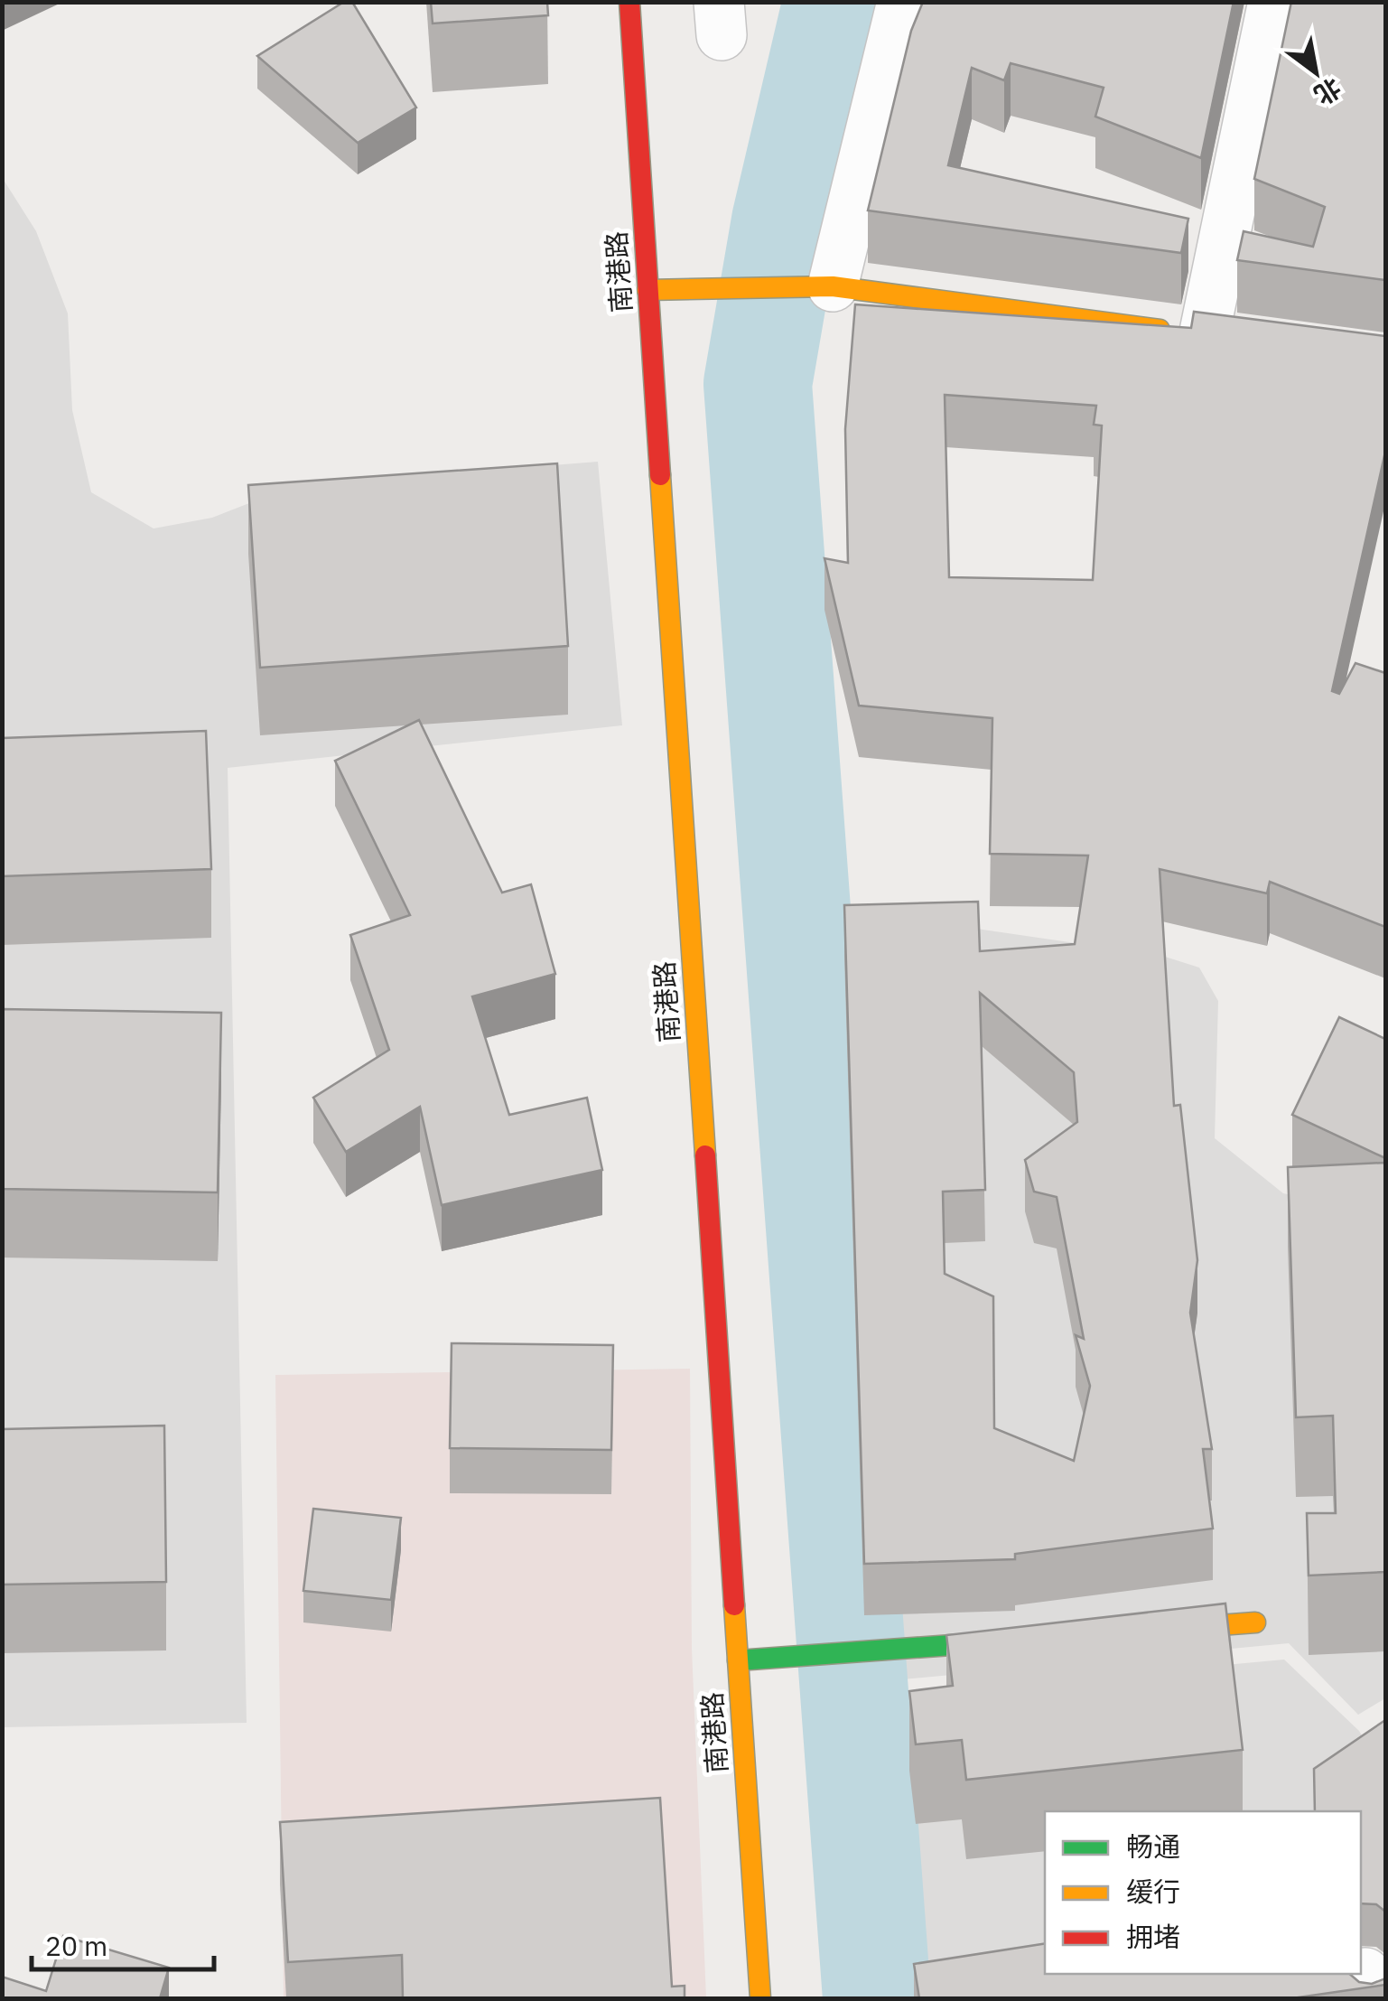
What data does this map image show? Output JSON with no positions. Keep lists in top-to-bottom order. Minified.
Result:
{"streets":{"street":["南港路"]},"legend":["畅通","缓行","拥堵"],"scale_bar":"20 m","north":"bottom right"}
